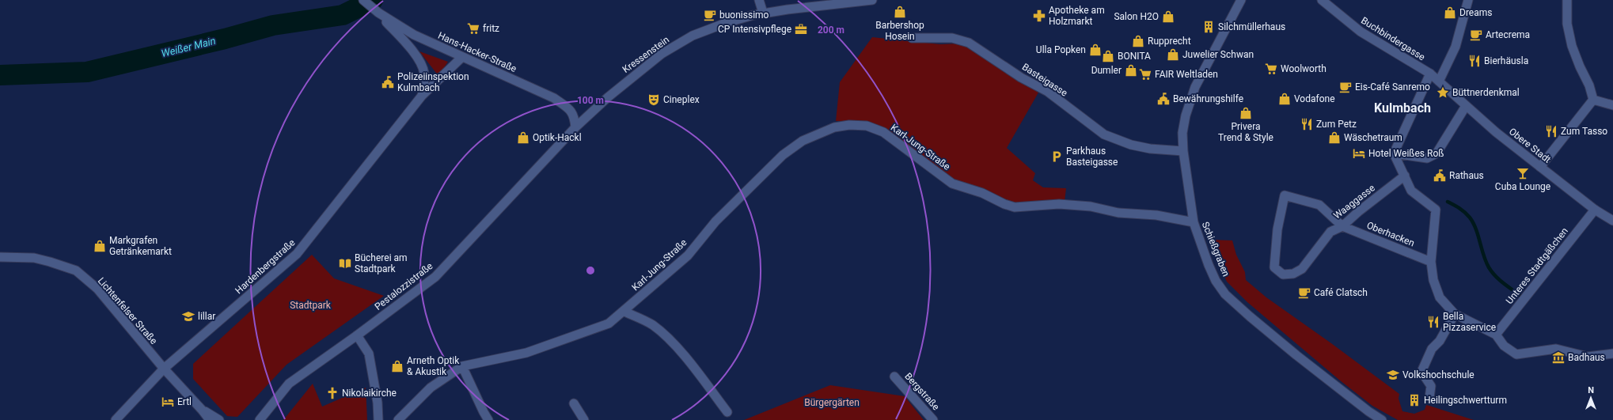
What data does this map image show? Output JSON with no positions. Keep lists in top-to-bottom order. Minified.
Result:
{"streets":{"street":["Buchbindergasse","Hans-Hacker-Straße","Kressenstein","Basteigasse","Obere Stadt","Karl-Jung-Straße","Waaggasse","Oberhacken","Schießgraben","Unteres Stadtgäßchen","Hardenbergstraße","Pestalozzistraße","Lichtenfelser Straße","Bergstraße"]},"crossings":[["Buchbindergasse","Obere Stadt"],["Hans-Hacker-Straße","Kressenstein"],["Hans-Hacker-Straße","Hardenbergstraße"],["Hans-Hacker-Straße","Pestalozzistraße"],["Kressenstein","Pestalozzistraße"],["Basteigasse","Schießgraben"],["Obere Stadt","Unteres Stadtgäßchen"],["Karl-Jung-Straße","Schießgraben"],["Waaggasse","Oberhacken"],["Hardenbergstraße","Lichtenfelser Straße"]],"districts":["Kulmbach"],"water":["Weißer Main"],"parks":["Stadtpark","Bürgergärten"],"places":{"shop":["Barbershop Hosein","Dreams","Salon H2O","Rupprecht","Ulla Popken","Juwelier Schwan","BONITA","Dumler","Vodafone","Privera Trend & Style","Optik-Hackl","Wäschetraum","Markgrafen Getränkemarkt","Arneth Optik & Akustik"],"cafe":["buonissimo","Artecrema","Eis-Café Sanremo","Café Clatsch"],"pharmacy":["Apotheke am Holzmarkt"],"building":["Silchmüllerhaus","Heilingschwertturm"],"supermarket":["fritz","Woolworth","FAIR Weltladen"],"office":["CP Intensivpflege"],"restaurant":["Bierhäusla","Zum Petz","Zum Tasso","Bella Pizzaservice"],"public building":["Polizeiinspektion Kulmbach","Bewährungshilfe","Rathaus"],"place":["Büttnerdenkmal"],"theatre":["Cineplex"],"hotel":["Hotel Weißes Roß","Ertl"],"parking":["Parkhaus Basteigasse"],"bar":["Cuba Lounge"],"library":["Bücherei am Stadtpark"],"school or university":["lillar","Volkshochschule"],"museum":["Badhaus"],"church":["Nikolaikirche"]},"north":"top","rings":["200 m","100 m"]}
